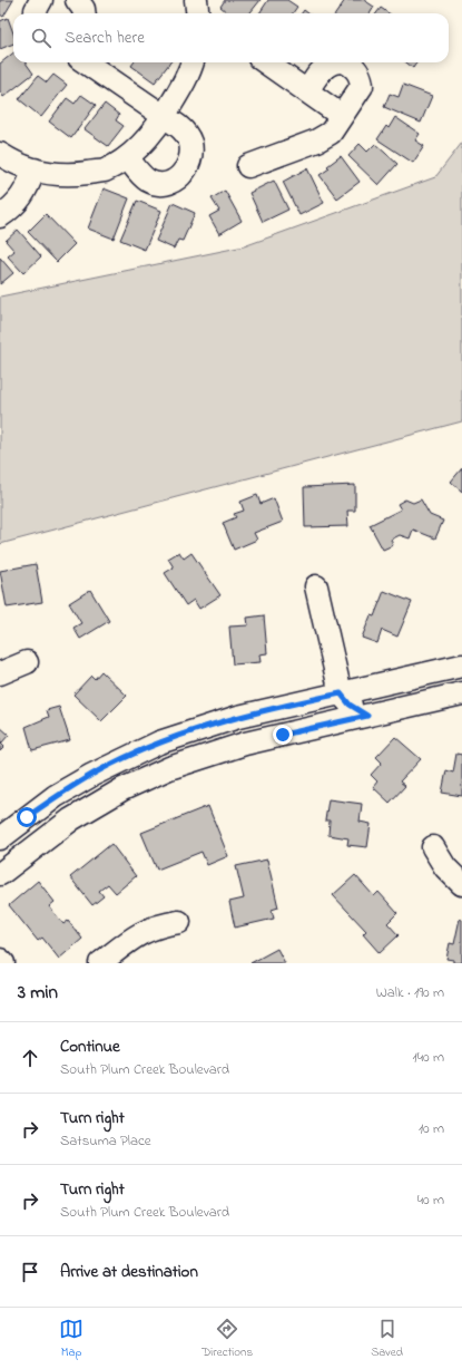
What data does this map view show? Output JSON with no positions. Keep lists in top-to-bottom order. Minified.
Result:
{"page":{"search":"Search here","heading":["3 min","Walk · 190 m"],"list":[["Continue","South Plum Creek Boulevard","140 m"],["Turn right","Satsuma Place","10 m"],["Turn right","South Plum Creek Boulevard","40 m"],"Arrive at destination"],"nav":["Map","Directions","Saved"]}}
